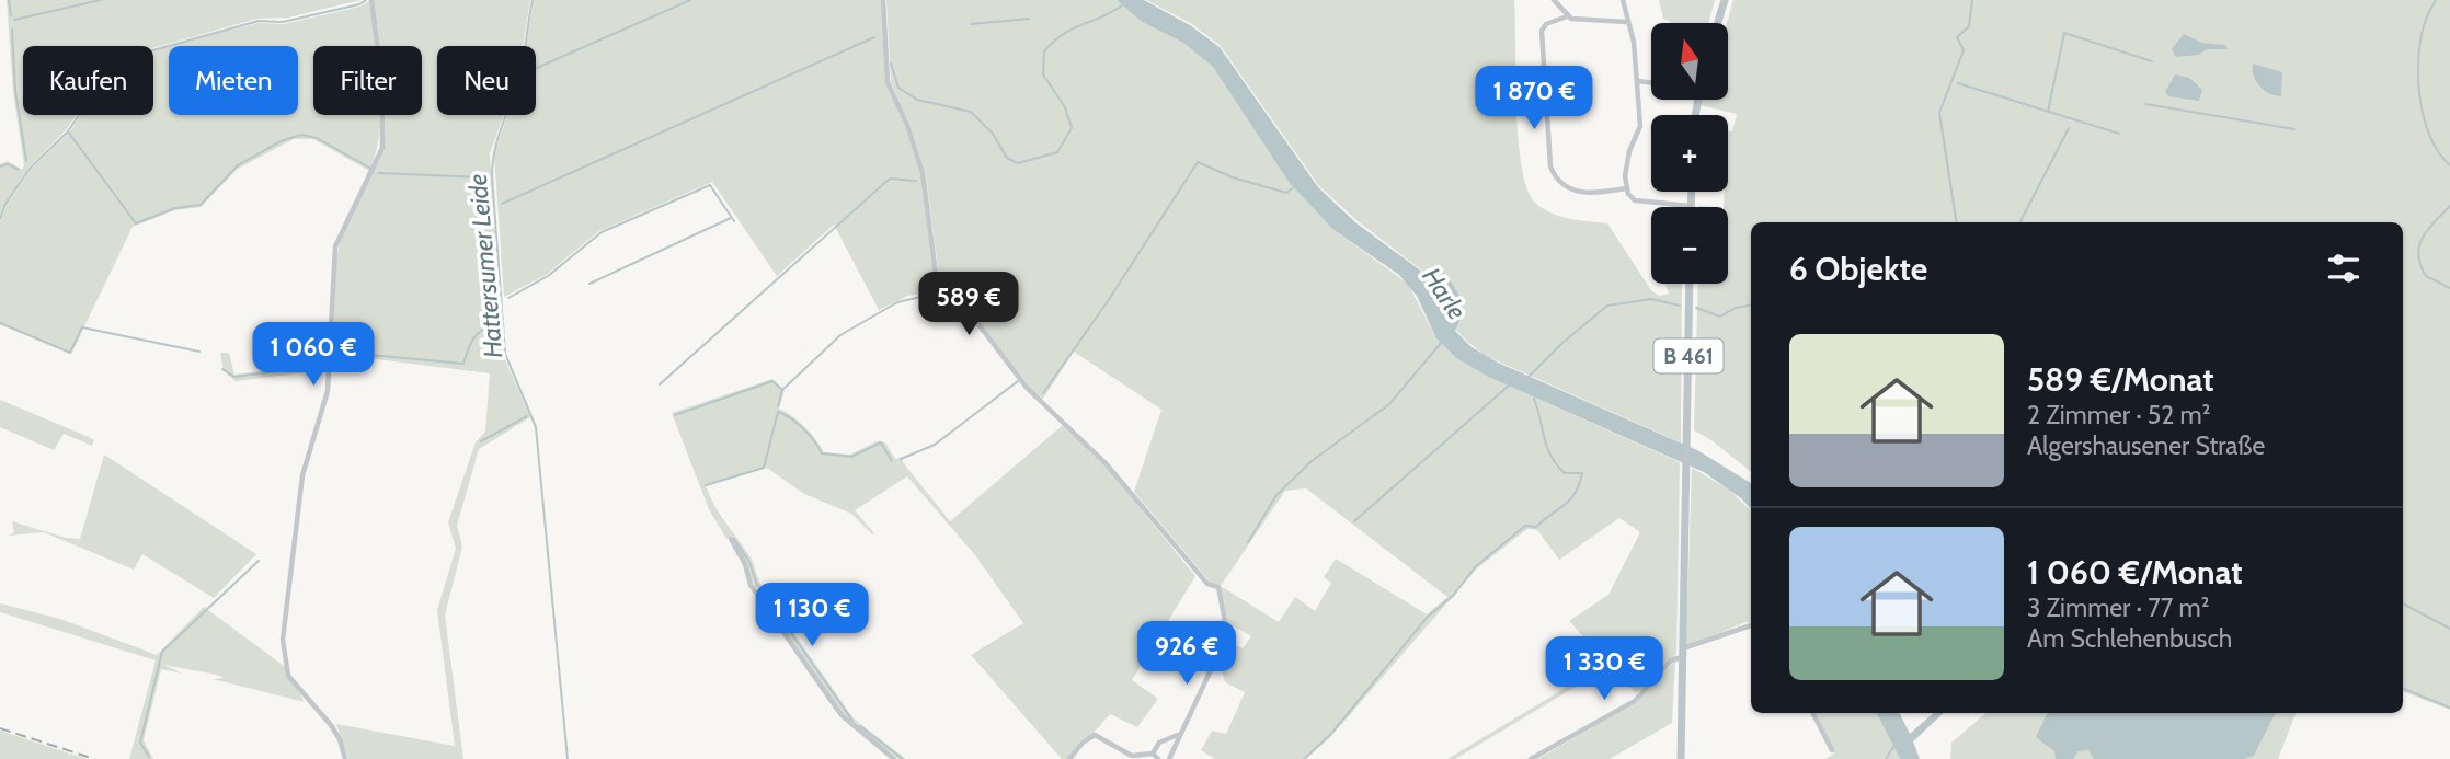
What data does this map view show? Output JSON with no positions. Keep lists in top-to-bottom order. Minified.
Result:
{"streets":{"main road":["B 461"]},"water":["Hattersumer Leide","Harle"],"north":"top","page":{"map_buttons":["+","−"],"chip":["Kaufen","Mieten","Filter","Neu"],"price":["1 870 €","589 €","1 060 €","1 130 €","926 €","1 330 €"],"heading":"6 Objekte","list":[{"name":"589 €/Monat","note":"2 Zimmer · 52 m² · Algershausener Straße"},{"name":"1 060 €/Monat","note":"3 Zimmer · 77 m² · Am Schlehenbusch"}]}}
